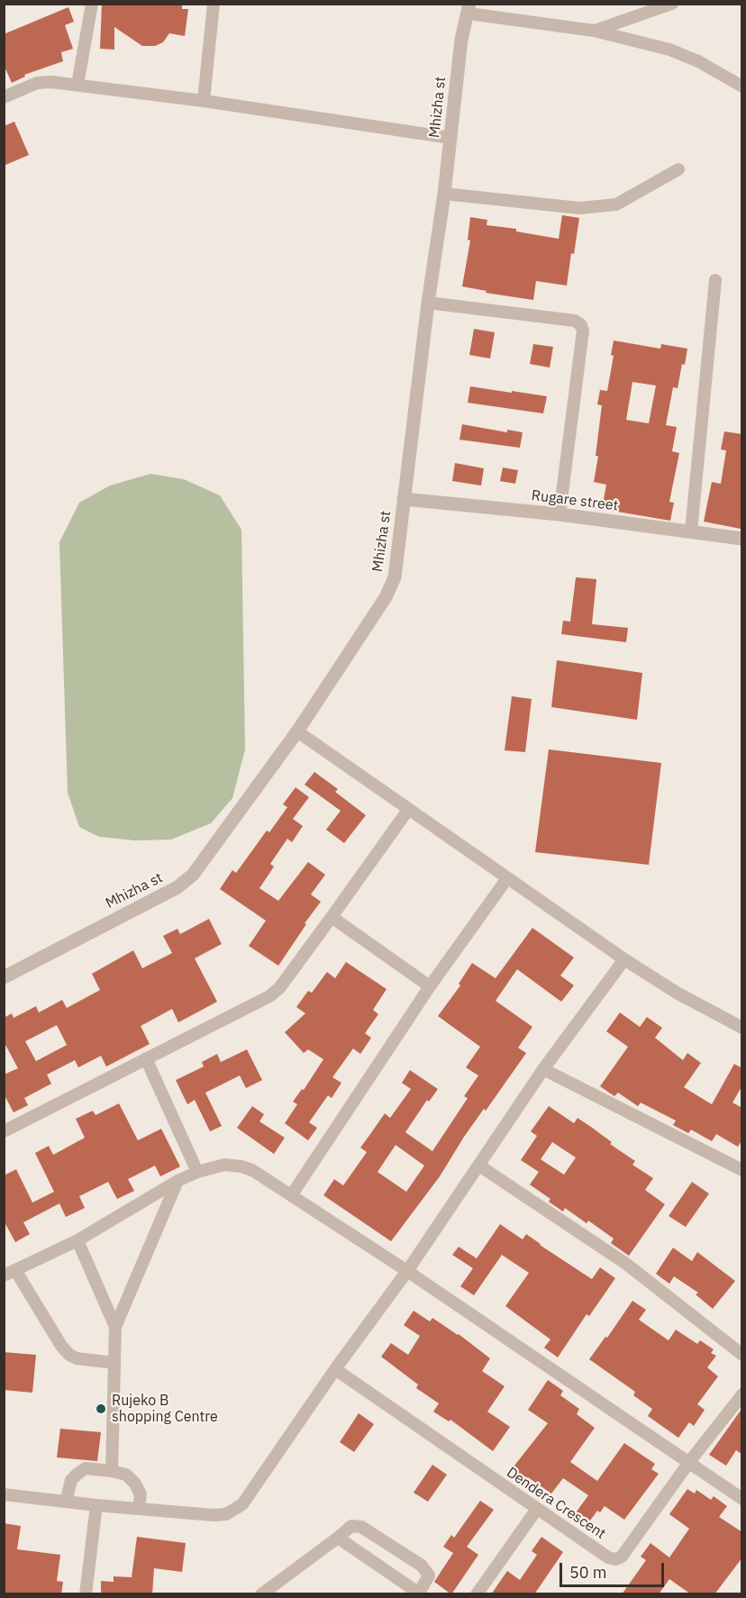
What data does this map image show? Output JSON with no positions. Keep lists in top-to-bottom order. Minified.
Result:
{"streets":{"street":["Mhizha st","Rugare street","Dendera Crescent"]},"crossings":[["Mhizha st","Rugare street"]],"places":["Rujeko B shopping Centre"],"scale_bar":"50 m"}
